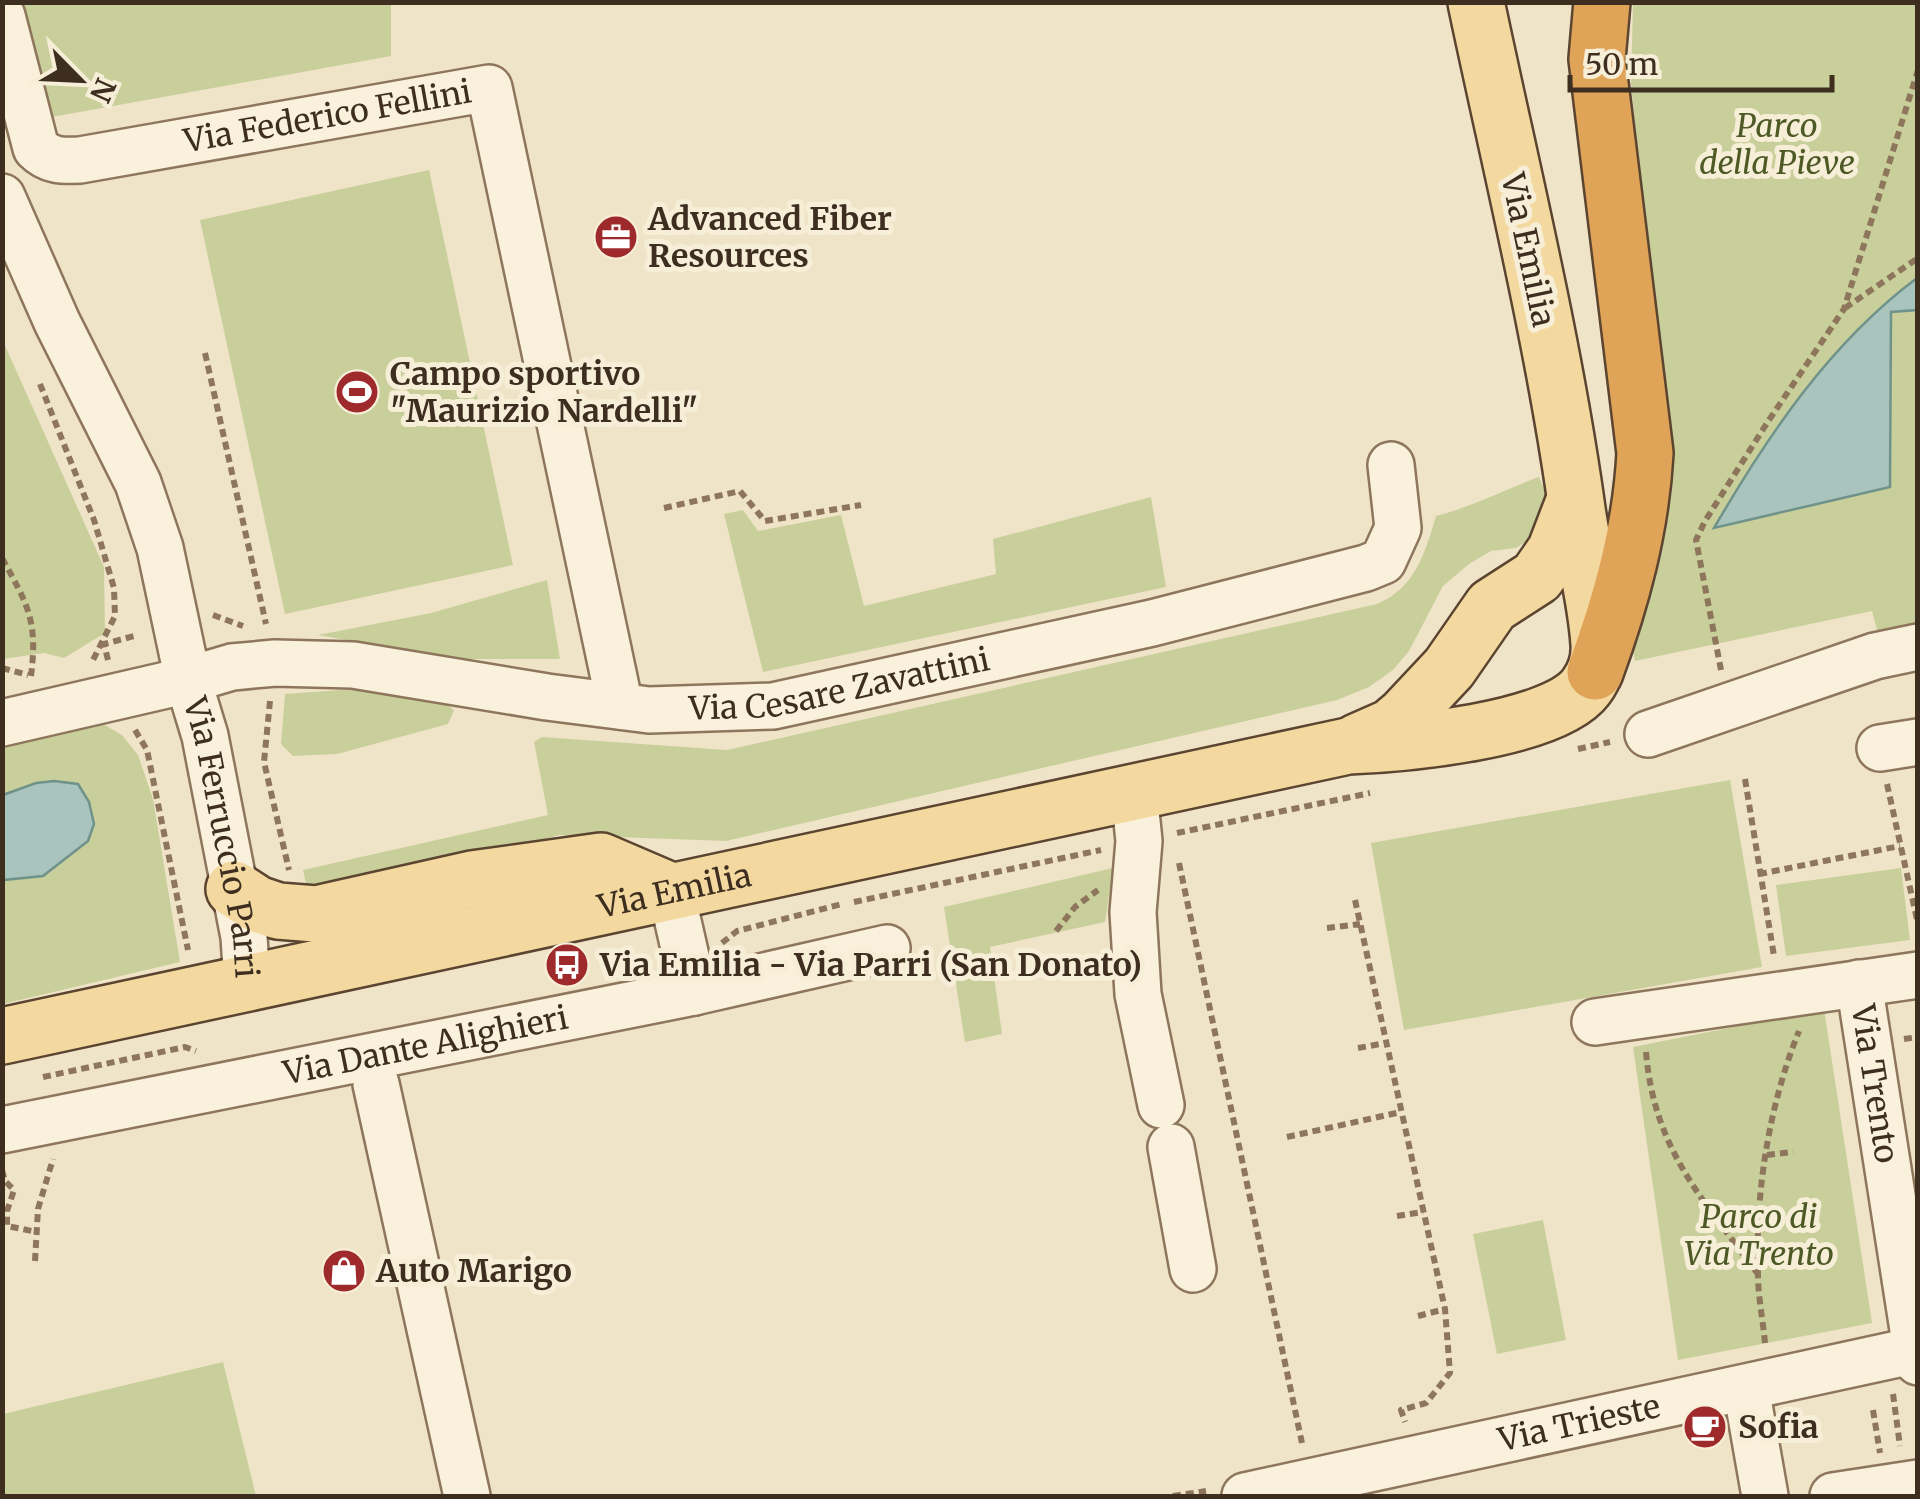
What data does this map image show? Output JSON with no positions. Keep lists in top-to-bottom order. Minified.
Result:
{"streets":{"main road":["Via Emilia"],"street":["Via Federico Fellini","Via Cesare Zavattini","Via Ferruccio Parri","Via Dante Alighieri","Via Trento","Via Trieste"]},"crossings":[["Via Federico Fellini","Via Cesare Zavattini"],["Via Emilia","Via Ferruccio Parri"],["Via Cesare Zavattini","Via Ferruccio Parri"],["Via Trento","Via Trieste"]],"parks":["Parco della Pieve","Parco di Via Trento"],"places":{"office":["Advanced Fiber Resources"],"sports":["Campo sportivo \"Maurizio Nardelli\""],"bus stop":["Via Emilia - Via Parri (San Donato)"],"shop":["Auto Marigo"],"cafe":["Sofia"]},"scale_bar":"50 m","north":"bottom right"}
